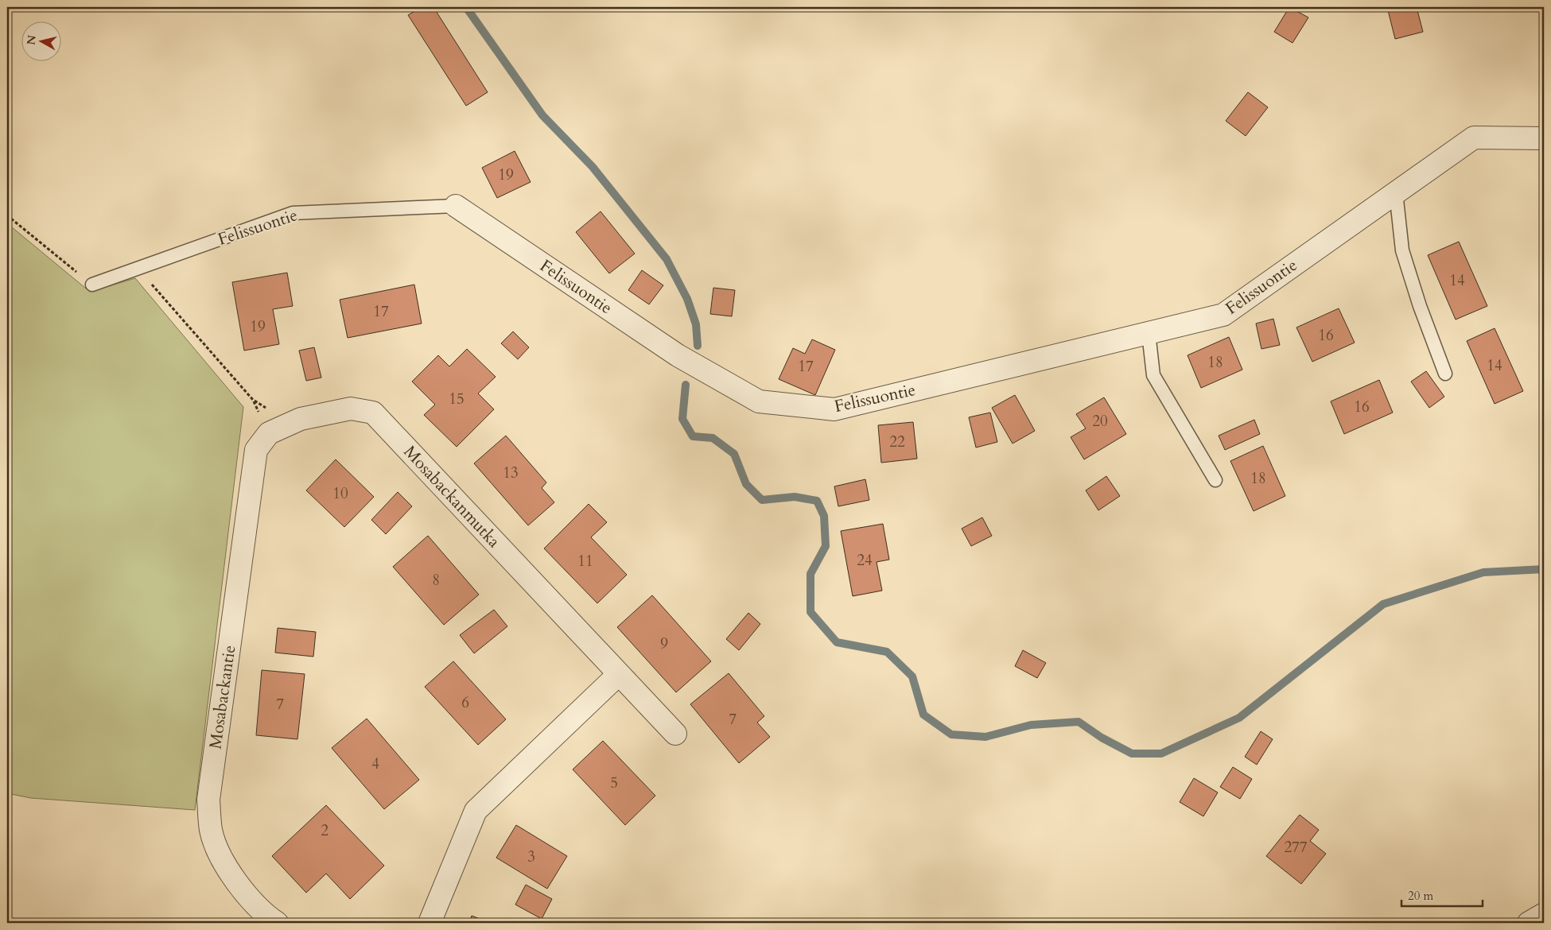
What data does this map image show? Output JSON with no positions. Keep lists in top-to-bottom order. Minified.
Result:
{"streets":{"street":["Felissuontie","Mosabackanmutka","Mosabackantie"]},"crossings":[["Mosabackanmutka","Mosabackantie"]],"house_numbers":["19","14","17","19","16","18","14","17","15","16","20","22","13","18","10","24","11","8","9","6","7","7","4","5","2","277","3"],"scale_bar":"20 m","north":"left"}
